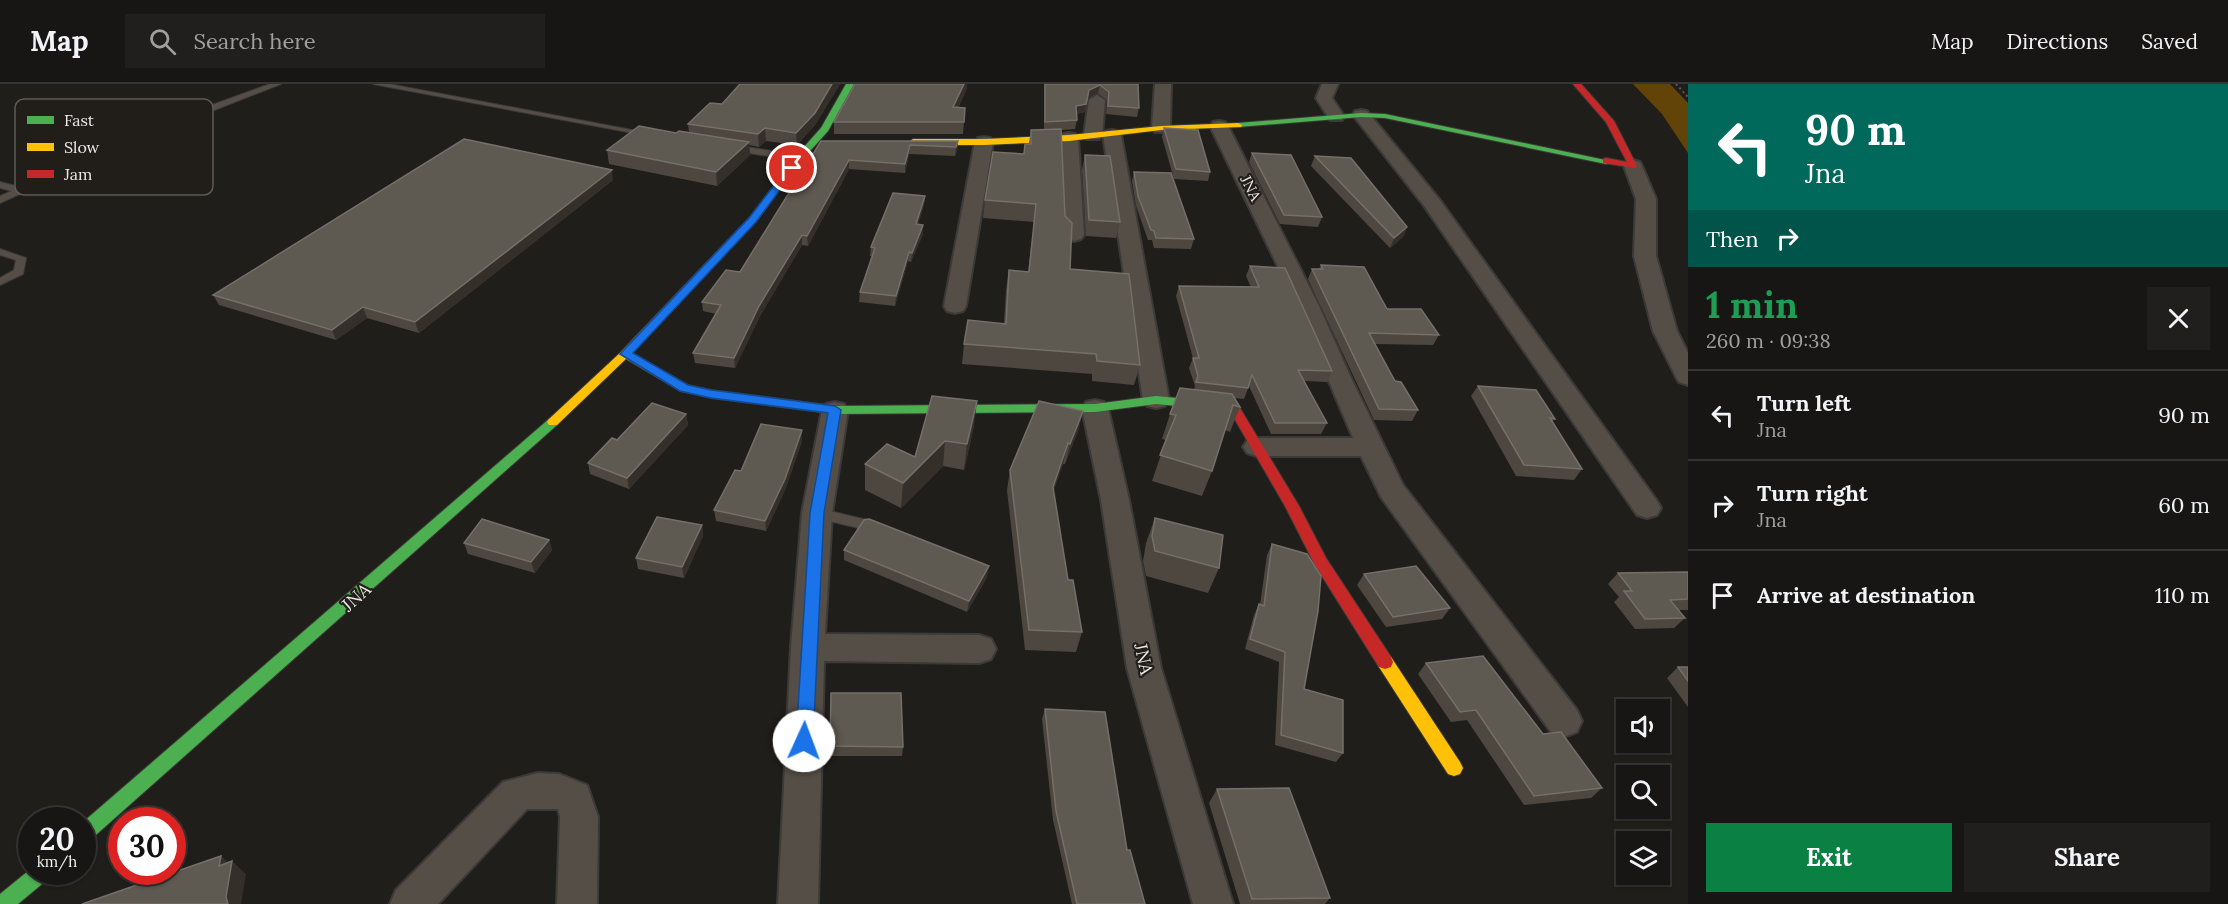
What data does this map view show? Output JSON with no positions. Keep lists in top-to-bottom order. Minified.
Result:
{"streets":{"street":["JNA"]},"legend":["Fast","Slow","Jam"],"page":{"header":"Map","search":"Search here","nav":["Map","Directions","Saved"],"turn":["90 m","Jna"],"then":"Then","heading":["1 min","260 m · 09:38"],"list":[{"name":"Turn left","note":"Jna","value":"90 m"},{"name":"Turn right","note":"Jna","value":"60 m"},{"name":"Arrive at destination","value":"110 m"}],"speed":"20 km/h","limit":"30","buttons":["Exit","Share"]}}
